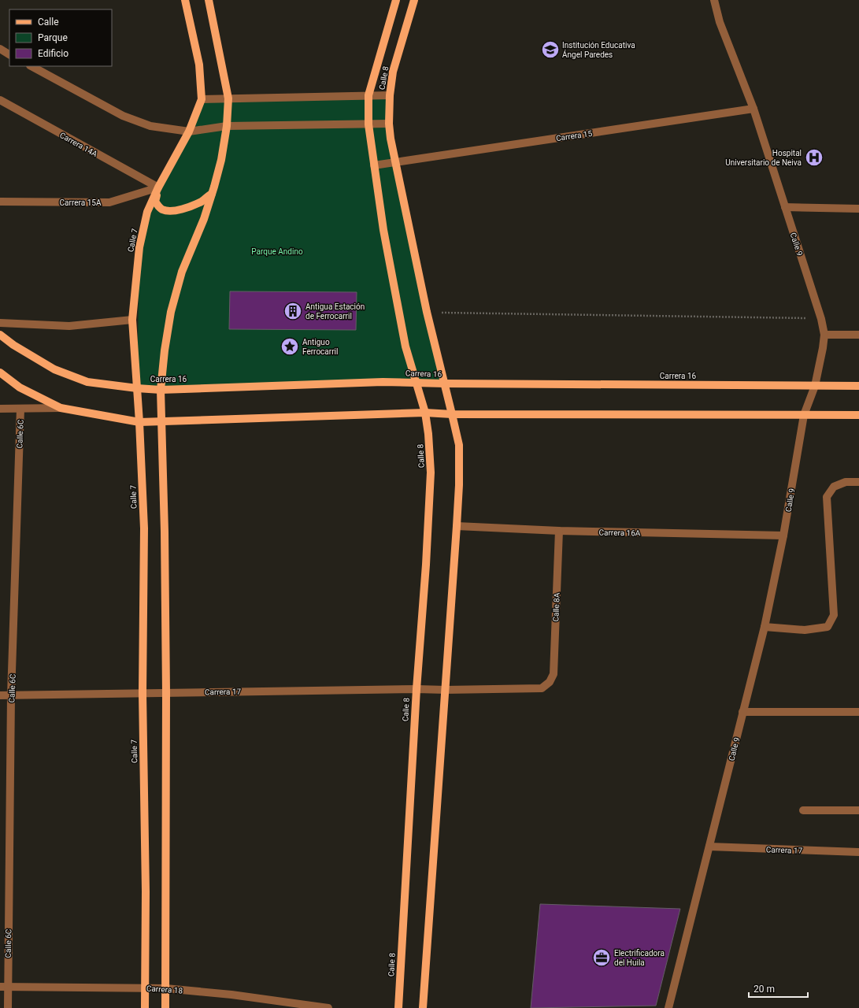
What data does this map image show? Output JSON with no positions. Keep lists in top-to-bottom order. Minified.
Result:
{"streets":{"main road":["Calle 8","Calle 7","Carrera 16"],"street":["Carrera 15","Carrera 14A","Carrera 15A","Calle 9","Calle 6C","Carrera 16A","Calle 8A","Carrera 17","Carrera 18"]},"crossings":[["Calle 8","Carrera 15"],["Calle 8","Carrera 16"],["Calle 8","Carrera 17"],["Carrera 15","Calle 9"],["Carrera 14A","Carrera 15A"],["Carrera 14A","Calle 7"],["Carrera 15A","Calle 7"],["Calle 7","Carrera 16"],["Calle 7","Carrera 17"],["Calle 7","Carrera 18"],["Calle 9","Carrera 16"],["Calle 9","Carrera 16A"],["Calle 9","Carrera 17"],["Calle 6C","Carrera 17"],["Calle 6C","Carrera 18"],["Carrera 16A","Calle 8A"],["Calle 8A","Carrera 17"]],"parks":["Parque Andino"],"places":{"school or university":["Institución Educativa Ángel Paredes"],"hospital":["Hospital Universitario de Neiva"],"building":["Antigua Estación de Ferrocarril"],"place":["Antiguo Ferrocarril"],"office":["Electrificadora del Huila"]},"legend":["Calle","Parque","Edificio"],"scale_bar":"20 m"}
